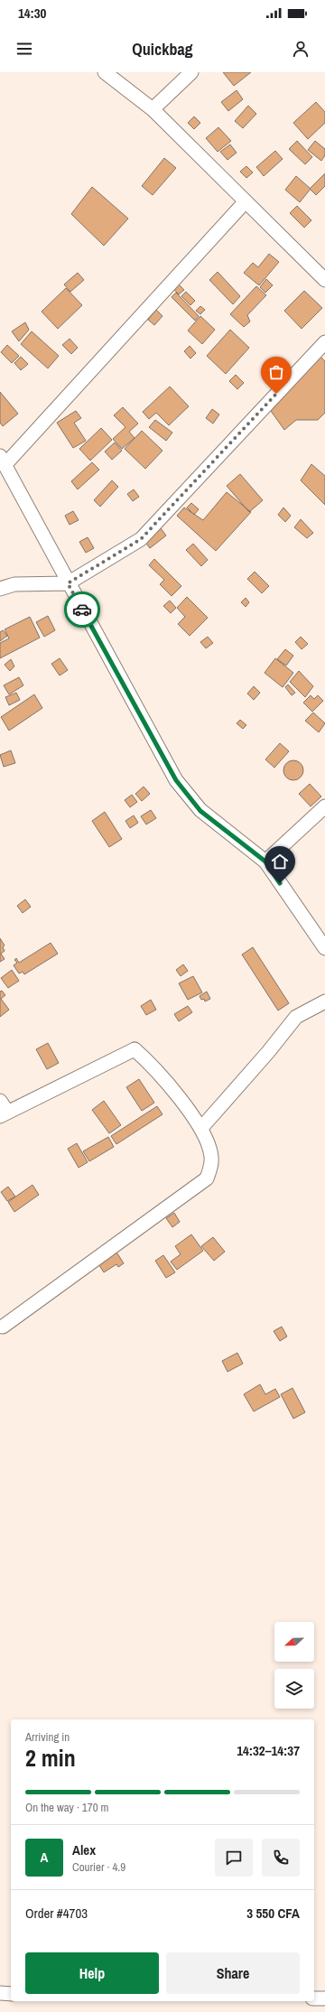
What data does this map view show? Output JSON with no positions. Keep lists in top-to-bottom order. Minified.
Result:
{"north":"left","page":{"status":"14:30","header":"Quickbag","heading":["2 min","Arriving in","14:32–14:37"],"panel":["Alex","Courier · 4.9","Order #4703","3 550 CFA"],"bar":"On the way · 170 m","round":"A","buttons":["Help","Share"]}}
